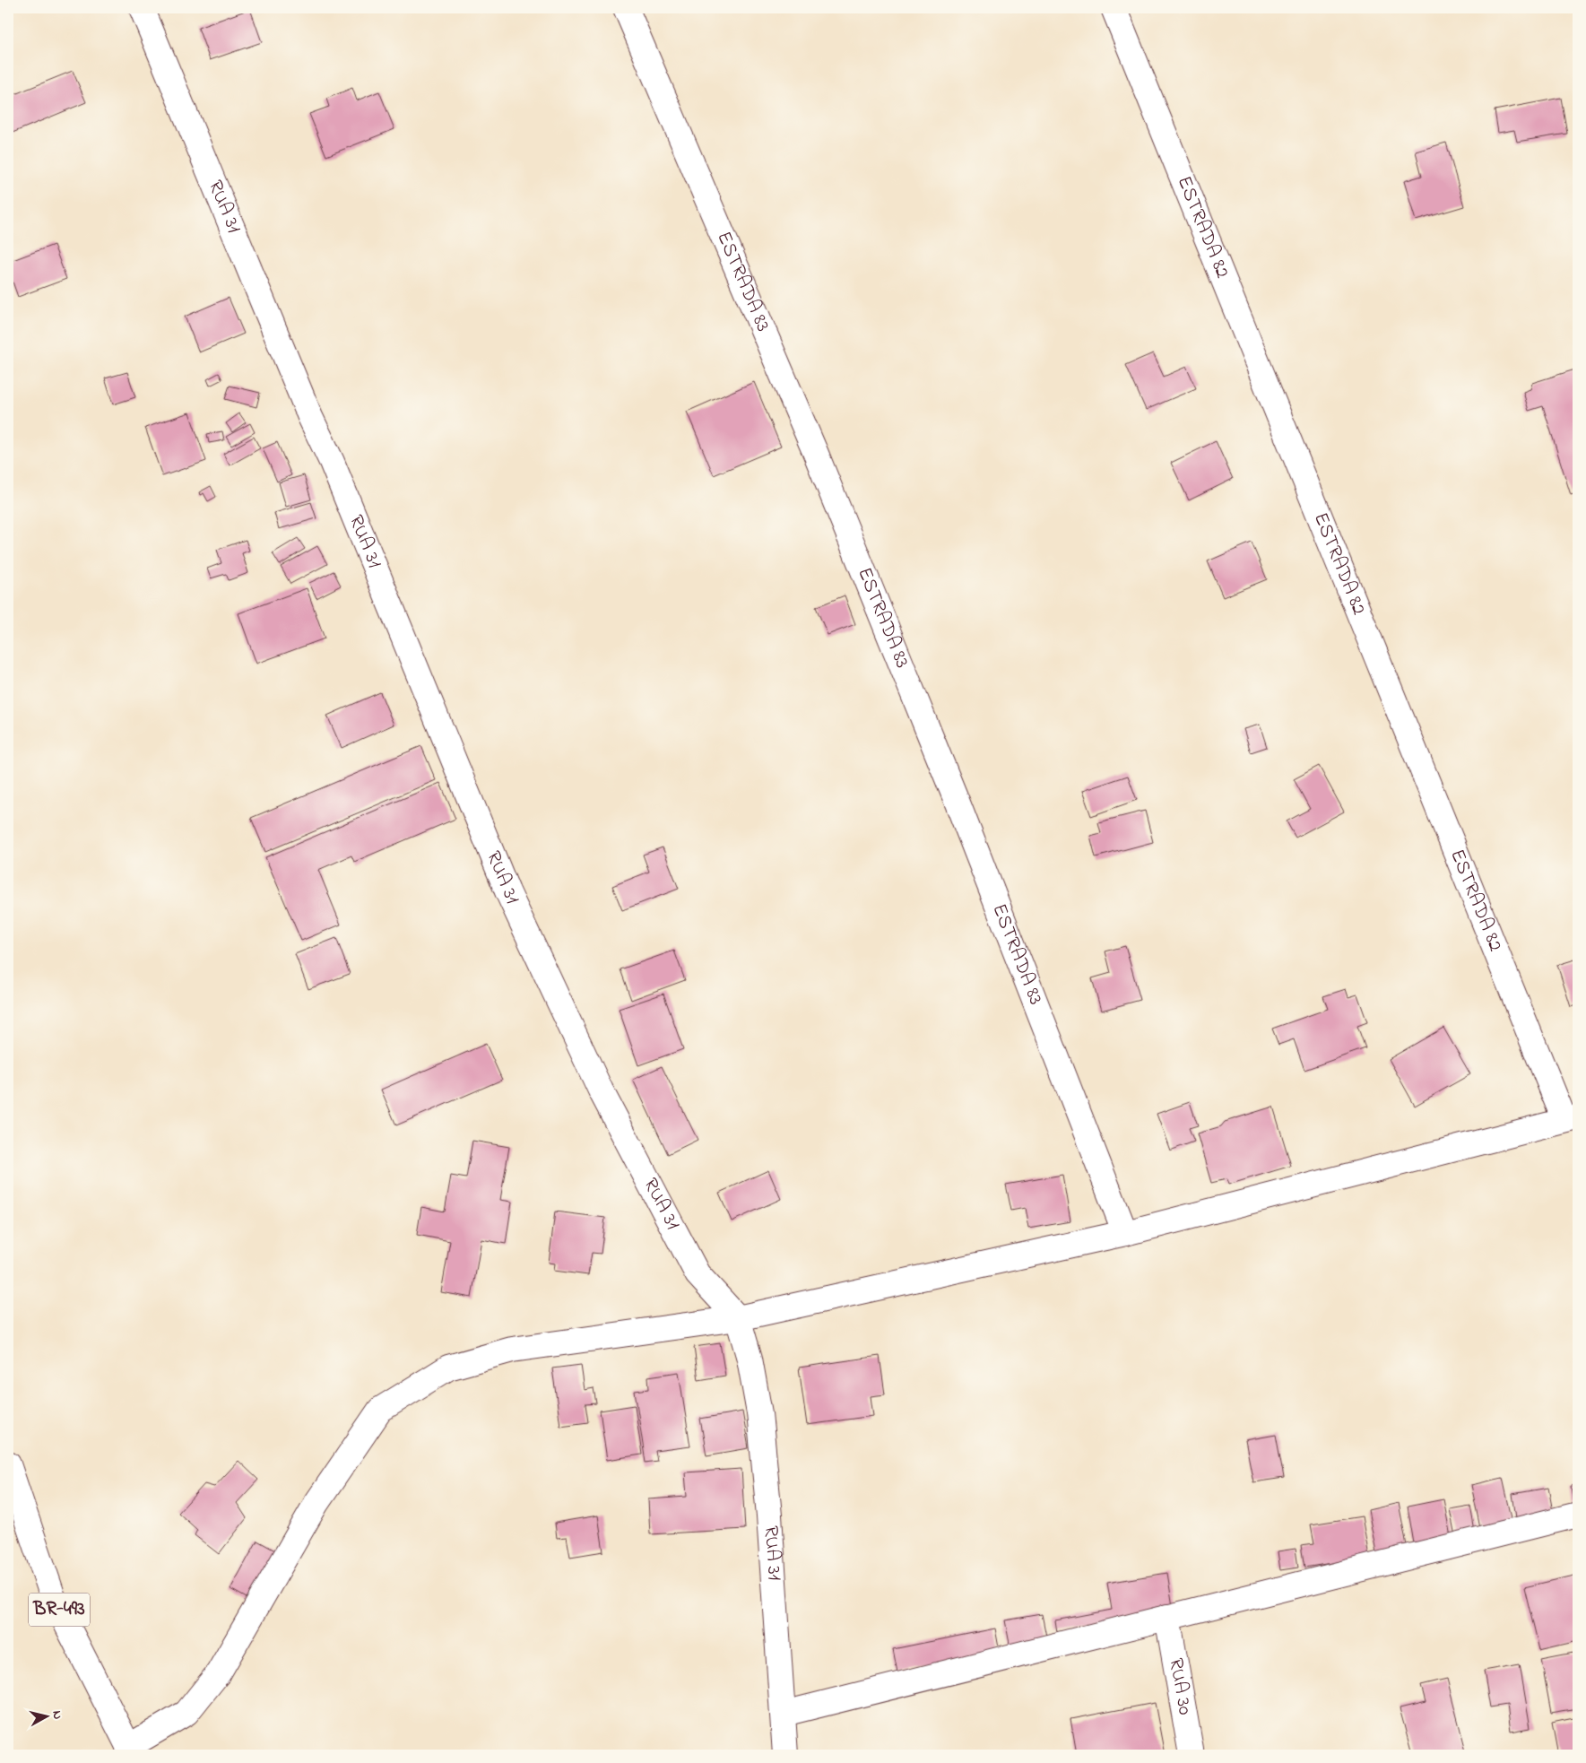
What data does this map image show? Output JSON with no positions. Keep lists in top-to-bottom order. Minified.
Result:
{"streets":{"main road":["RUA 31","ESTRADA 82","ESTRADA 83","BR-493","RUA 30"]},"north":"right"}
